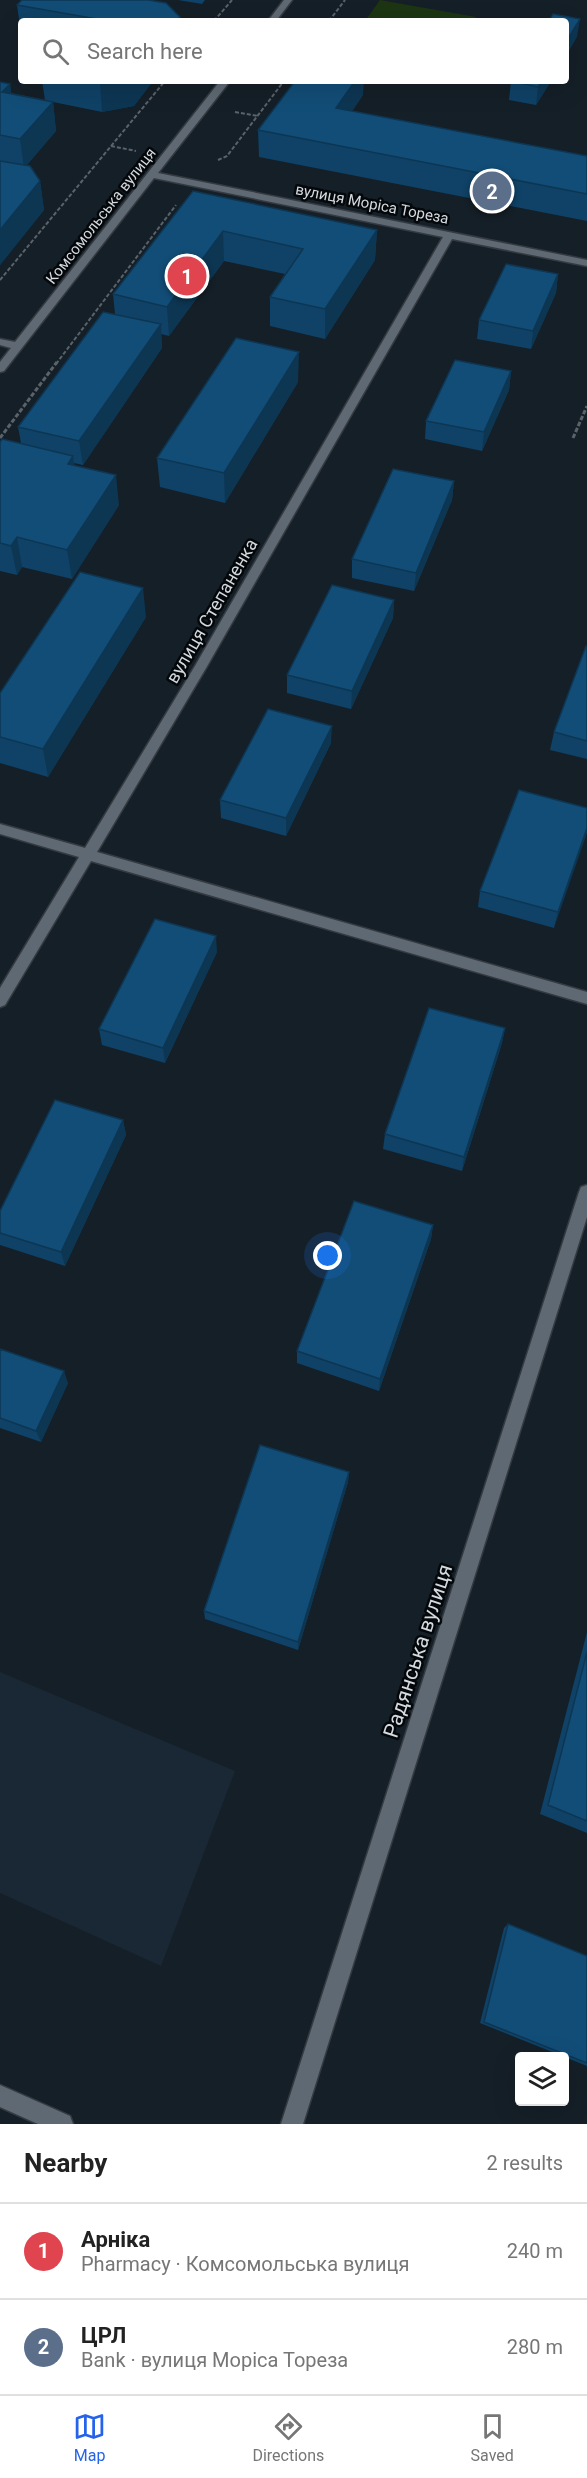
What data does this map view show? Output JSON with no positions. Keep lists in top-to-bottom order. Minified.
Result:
{"streets":{"street":["вулиця Моріса Тореза","Комсомольська вулиця","вулиця Степаненка","Радянська вулиця"]},"crossings":[["вулиця Моріса Тореза","Комсомольська вулиця"],["вулиця Моріса Тореза","вулиця Степаненка"]],"page":{"search":"Search here","pins":["2","1"],"heading":["Nearby","2 results"],"list":[{"mark":"1","name":"Арніка","note":"Pharmacy · Комсомольська вулиця","value":"240 m"},{"mark":"2","name":"ЦРЛ","note":"Bank · вулиця Моріса Тореза","value":"280 m"}],"nav":["Map","Directions","Saved"]}}
